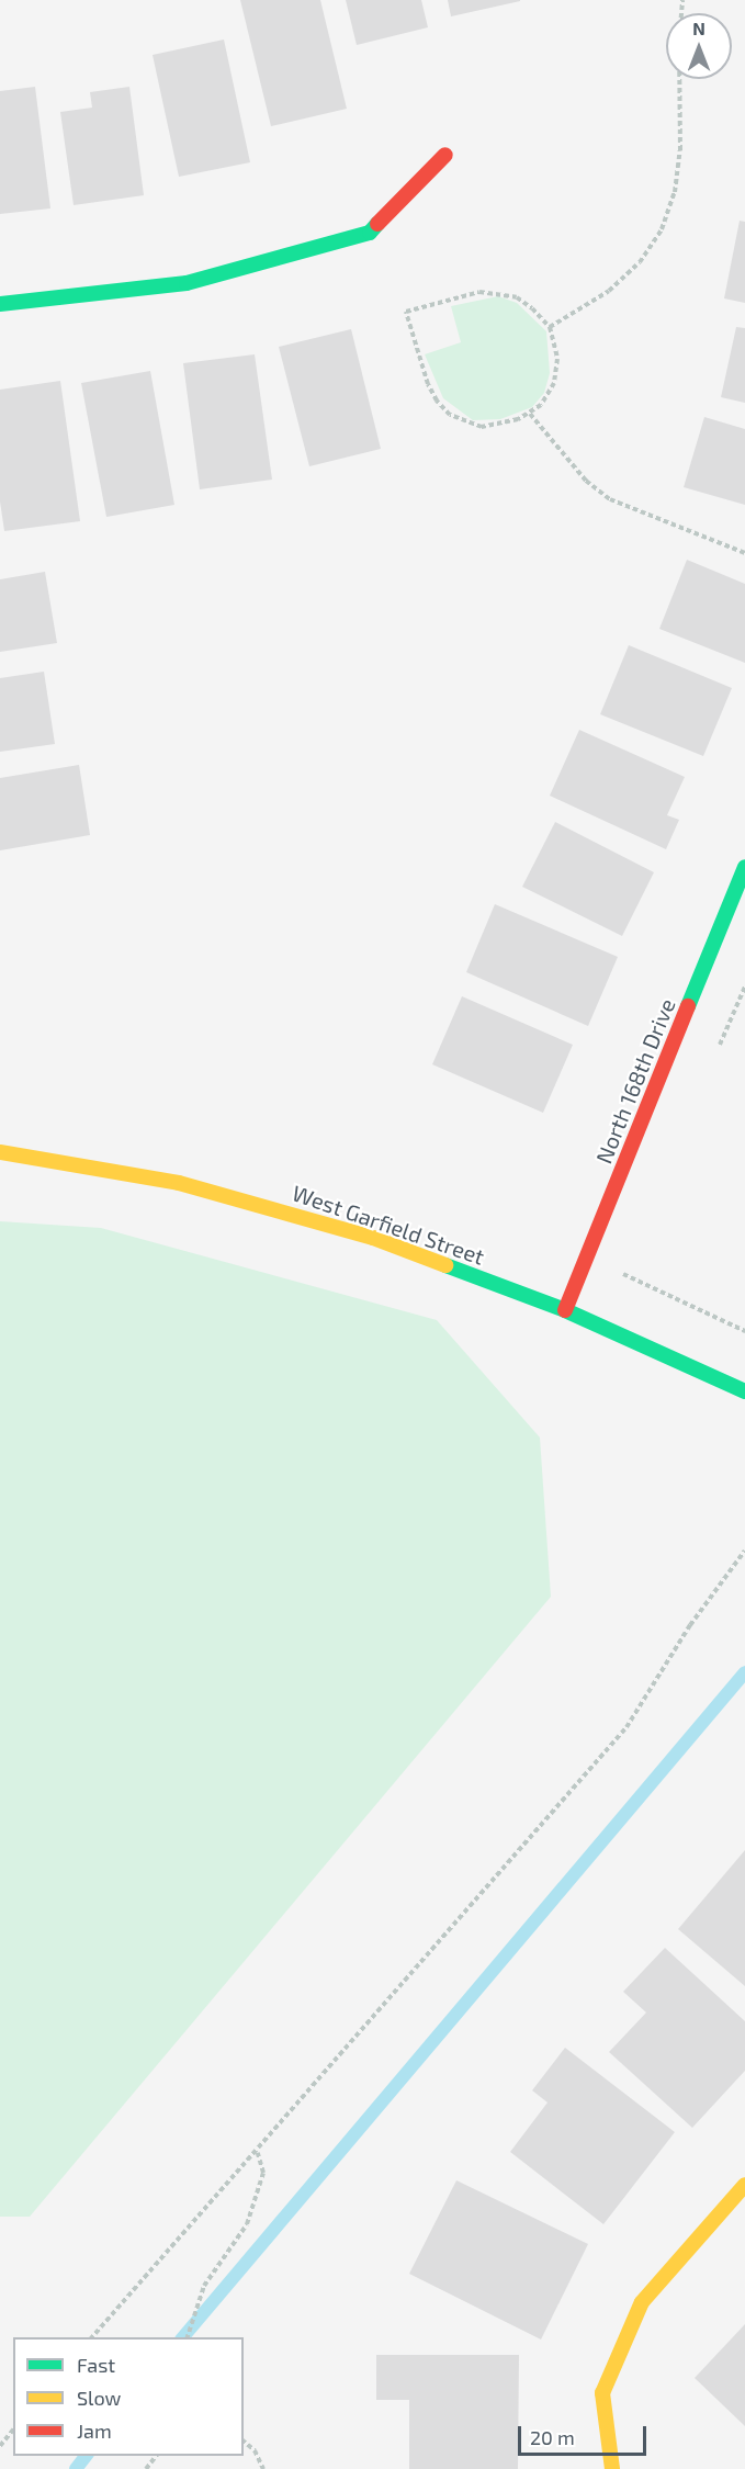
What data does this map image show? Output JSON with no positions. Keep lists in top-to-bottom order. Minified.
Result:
{"streets":{"street":["North 168th Drive","West Garfield Street"]},"crossings":[["North 168th Drive","West Garfield Street"]],"legend":["Fast","Slow","Jam"],"scale_bar":"20 m","north":"top"}
